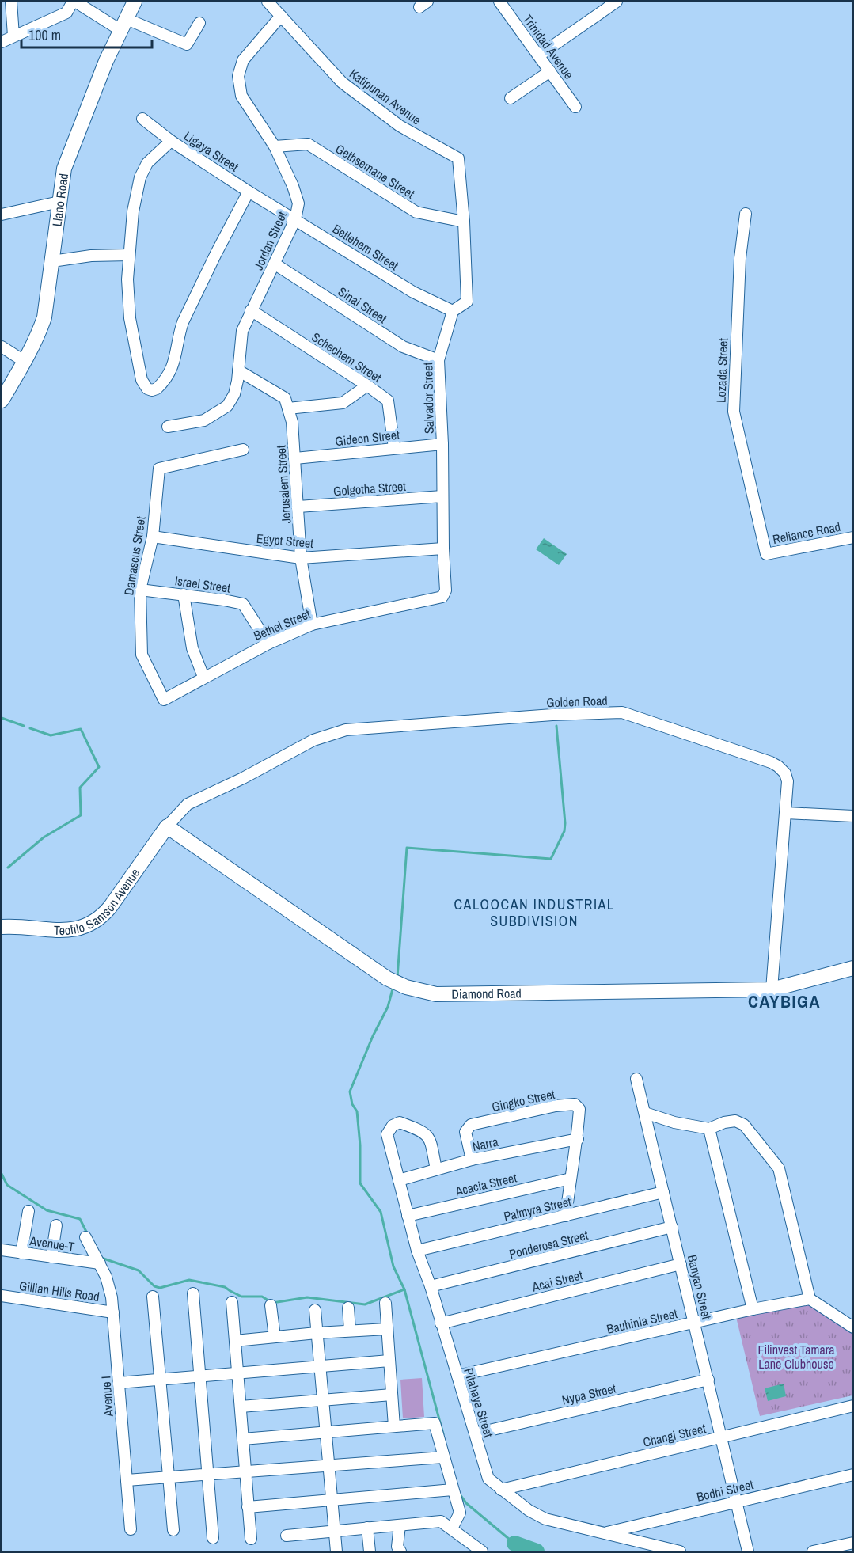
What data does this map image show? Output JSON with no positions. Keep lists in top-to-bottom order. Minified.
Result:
{"streets":{"main road":["Llano Road","Teofilo Samson Avenue","Diamond Road"],"street":["Trinidad Avenue","Katipunan Avenue","Ligaya Street","Gethsemane Street","Jordan Street","Betlehem Street","Sinai Street","Schechem Street","Lozada Street","Salvador Street","Gideon Street","Jerusalem Street","Golgotha Street","Reliance Road","Egypt Street","Damascus Street","Israel Street","Bethel Street","Golden Road","Gingko Street","Narra","Acacia Street","Palmyra Street","Avenue-T","Ponderosa Street","Acai Street","Banyan Street","Gillian Hills Road","Bauhinia Street","Nypa Street","Avenue I","Pitahaya Street","Changi Street","Bodhi Street"]},"crossings":[["Katipunan Avenue","Jordan Street"],["Katipunan Avenue","Salvador Street"],["Ligaya Street","Betlehem Street"],["Gethsemane Street","Jordan Street"],["Gethsemane Street","Salvador Street"],["Jordan Street","Betlehem Street"],["Jordan Street","Sinai Street"],["Jordan Street","Schechem Street"],["Jordan Street","Jerusalem Street"],["Betlehem Street","Salvador Street"],["Sinai Street","Salvador Street"],["Schechem Street","Gideon Street"],["Lozada Street","Reliance Road"],["Salvador Street","Gideon Street"],["Salvador Street","Golgotha Street"],["Salvador Street","Egypt Street"],["Salvador Street","Bethel Street"],["Gideon Street","Jerusalem Street"],["Jerusalem Street","Golgotha Street"],["Jerusalem Street","Egypt Street"],["Jerusalem Street","Bethel Street"],["Egypt Street","Damascus Street"],["Damascus Street","Israel Street"],["Damascus Street","Bethel Street"],["Israel Street","Bethel Street"],["Golden Road","Teofilo Samson Avenue"],["Golden Road","Diamond Road"],["Teofilo Samson Avenue","Diamond Road"],["Gingko Street","Narra"],["Narra","Pitahaya Street"],["Acacia Street","Pitahaya Street"],["Palmyra Street","Banyan Street"],["Palmyra Street","Pitahaya Street"],["Avenue-T","Avenue I"],["Ponderosa Street","Banyan Street"],["Ponderosa Street","Pitahaya Street"],["Acai Street","Banyan Street"],["Acai Street","Pitahaya Street"],["Banyan Street","Bauhinia Street"],["Banyan Street","Nypa Street"],["Banyan Street","Changi Street"],["Banyan Street","Bodhi Street"],["Gillian Hills Road","Avenue I"],["Bauhinia Street","Pitahaya Street"],["Nypa Street","Pitahaya Street"],["Pitahaya Street","Changi Street"],["Pitahaya Street","Bodhi Street"]],"districts":["CALOOCAN INDUSTRIAL SUBDIVISION","CAYBIGA"],"parks":["Filinvest Tamara Lane Clubhouse"],"scale_bar":"100 m"}
